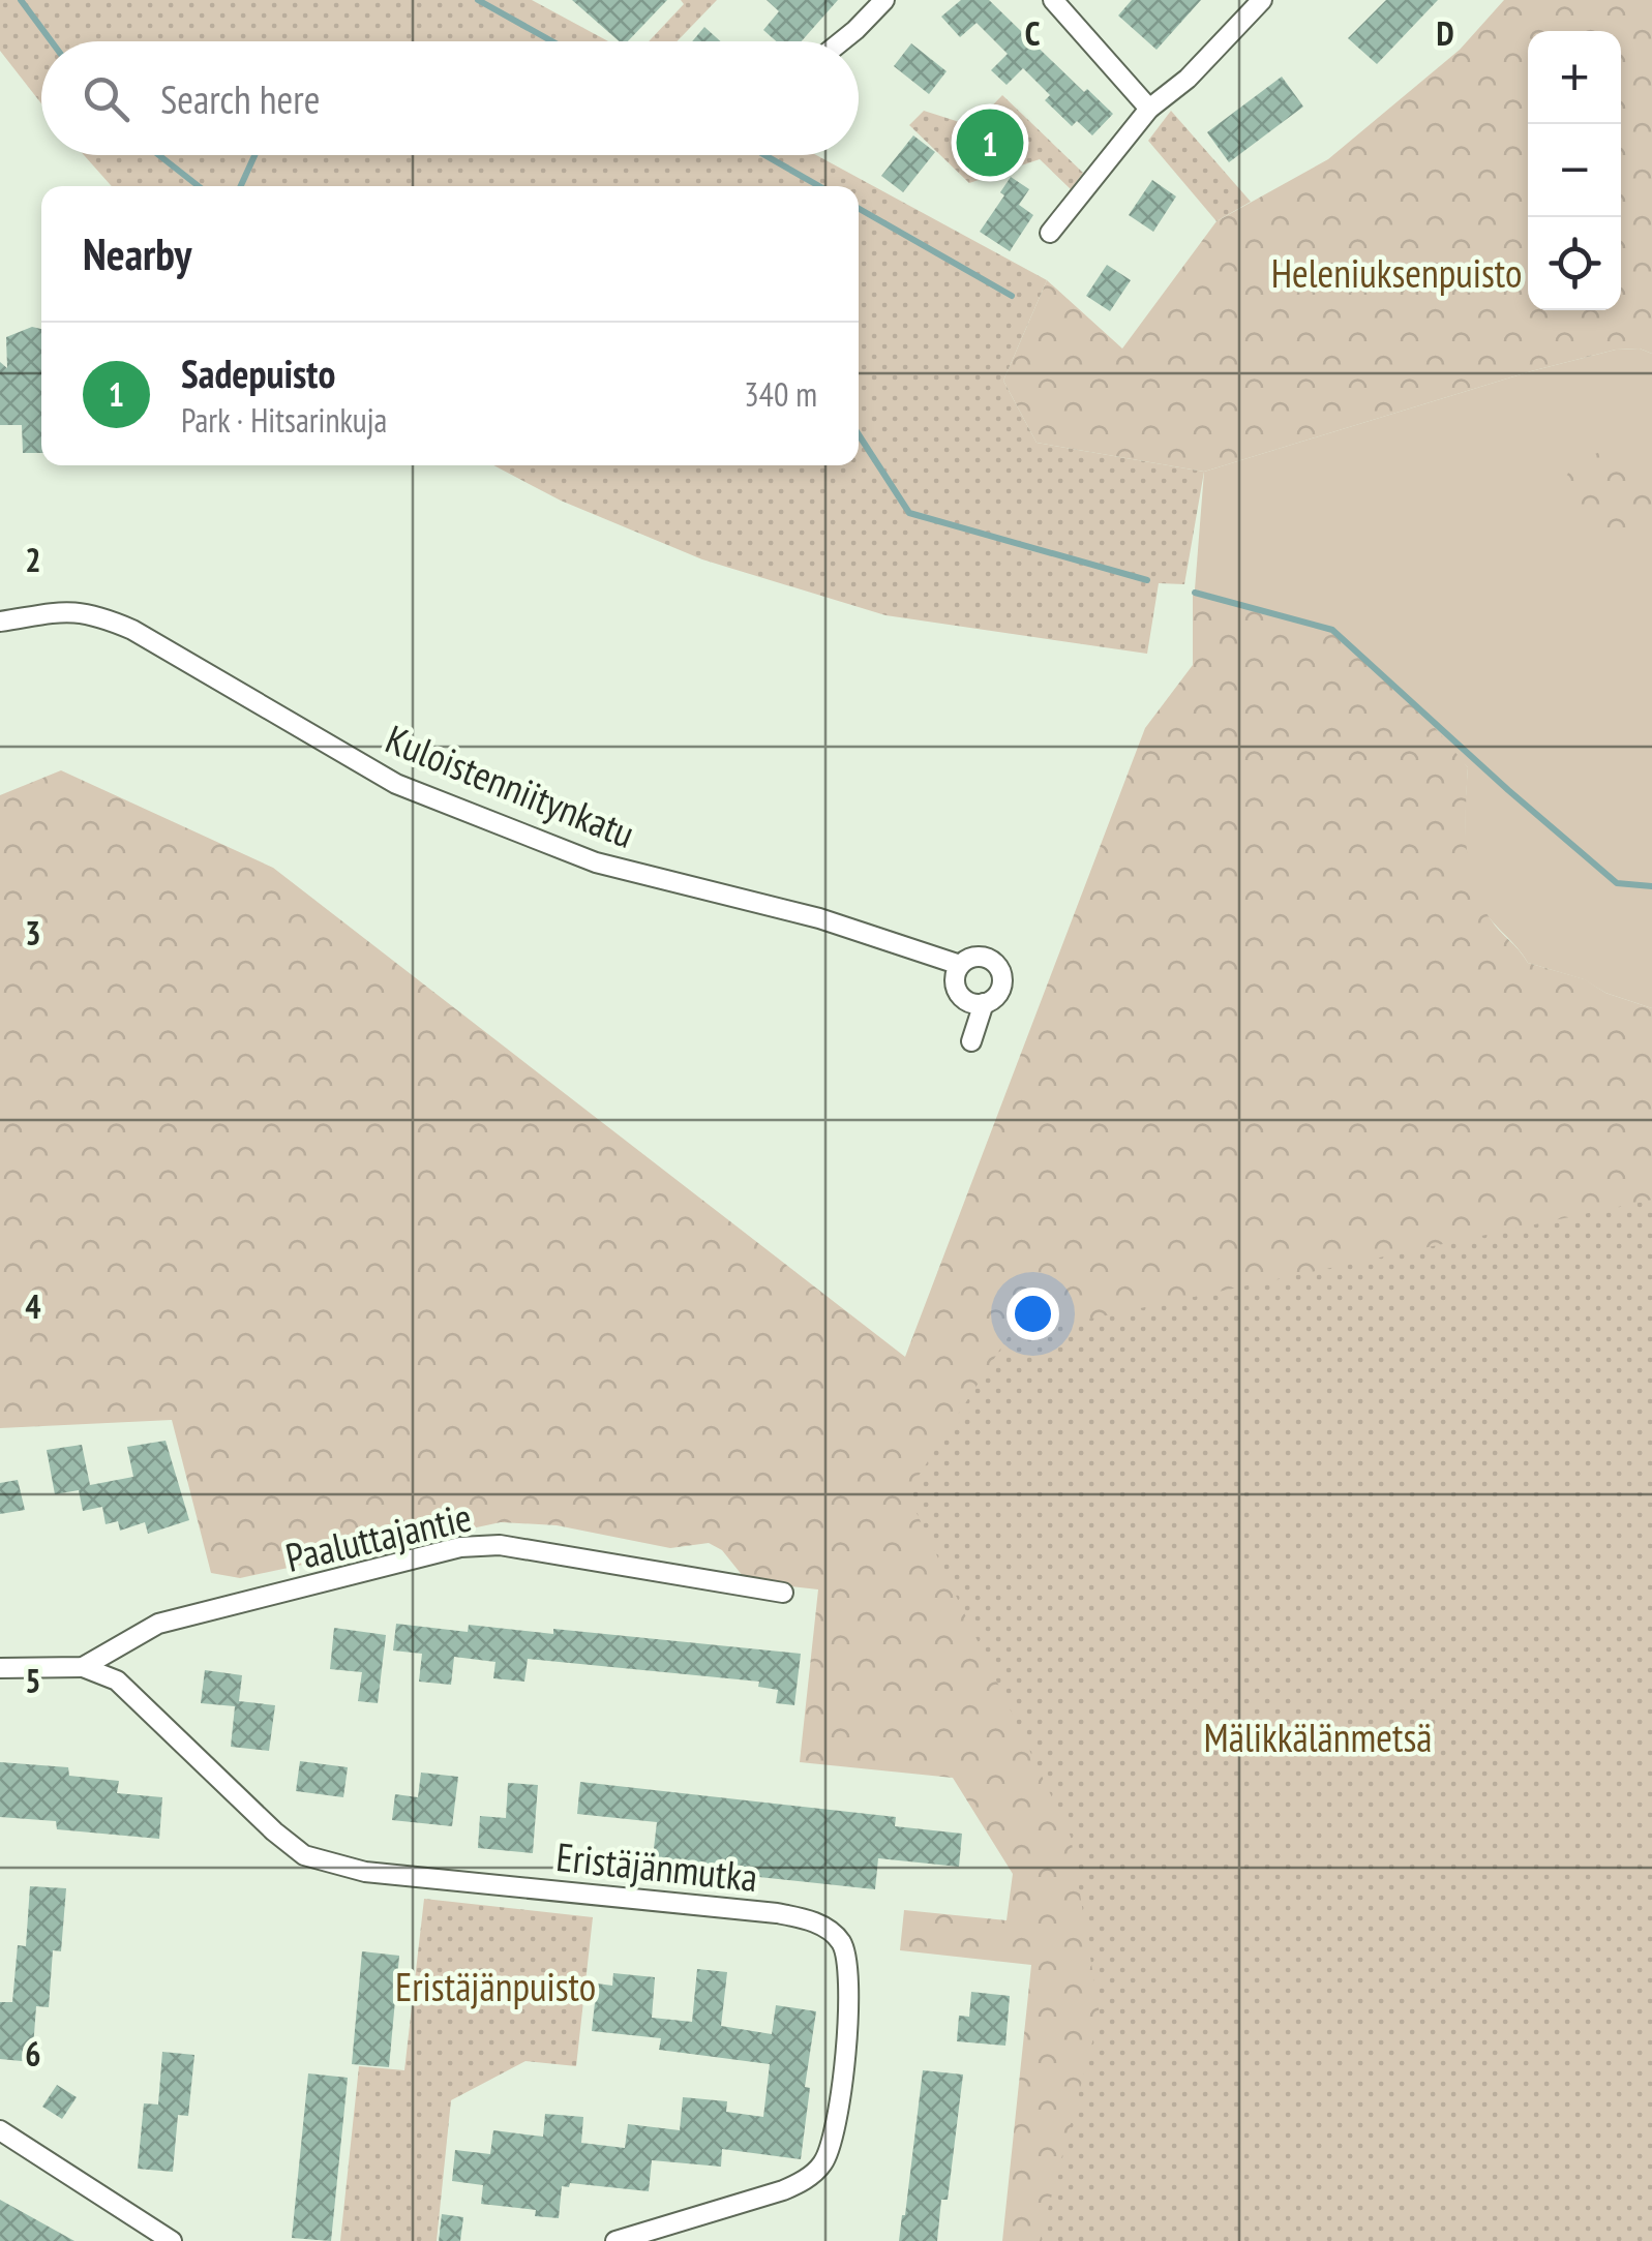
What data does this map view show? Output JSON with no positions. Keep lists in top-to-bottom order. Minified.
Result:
{"streets":{"street":["Kuloistenniitynkatu","Paaluttajantie","Eristäjänmutka"]},"crossings":[["Paaluttajantie","Eristäjänmutka"]],"parks":["Heleniuksenpuisto","Mälikkälänmetsä","Eristäjänpuisto"],"page":{"map_buttons":["+","−"],"search":"Search here","pins":"1","heading":"Nearby","list":[{"mark":"1","name":"Sadepuisto","note":"Park · Hitsarinkuja","value":"340 m"}]},"grid":{"columns":["C","D"],"rows":["2","3","4","5","6"]}}
